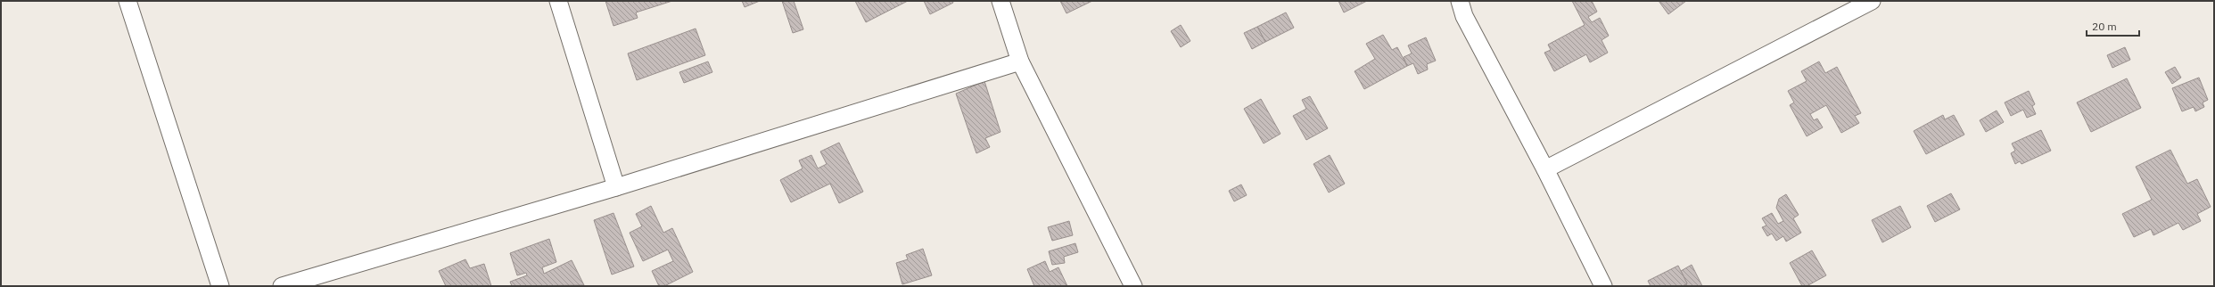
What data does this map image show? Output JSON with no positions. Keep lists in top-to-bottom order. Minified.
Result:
{"scale_bar":"20 m"}
